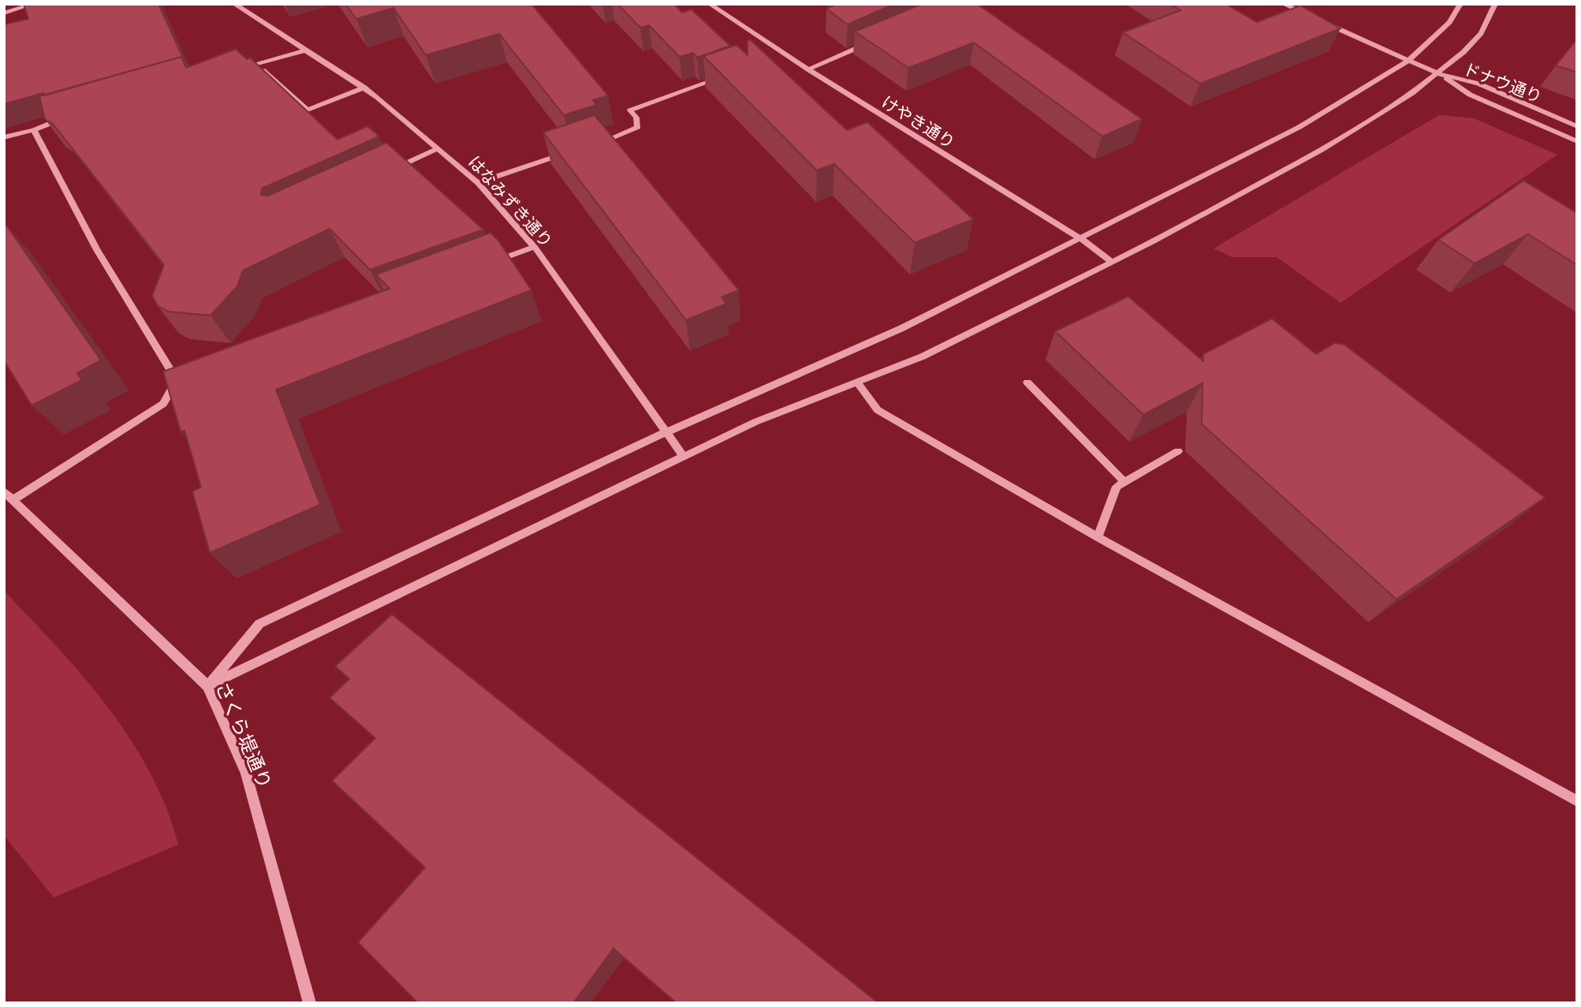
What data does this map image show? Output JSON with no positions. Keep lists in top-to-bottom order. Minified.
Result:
{"streets":{"street":["ドナウ通り","けやき通り","はなみずき通り","さくら堤通り"]}}
